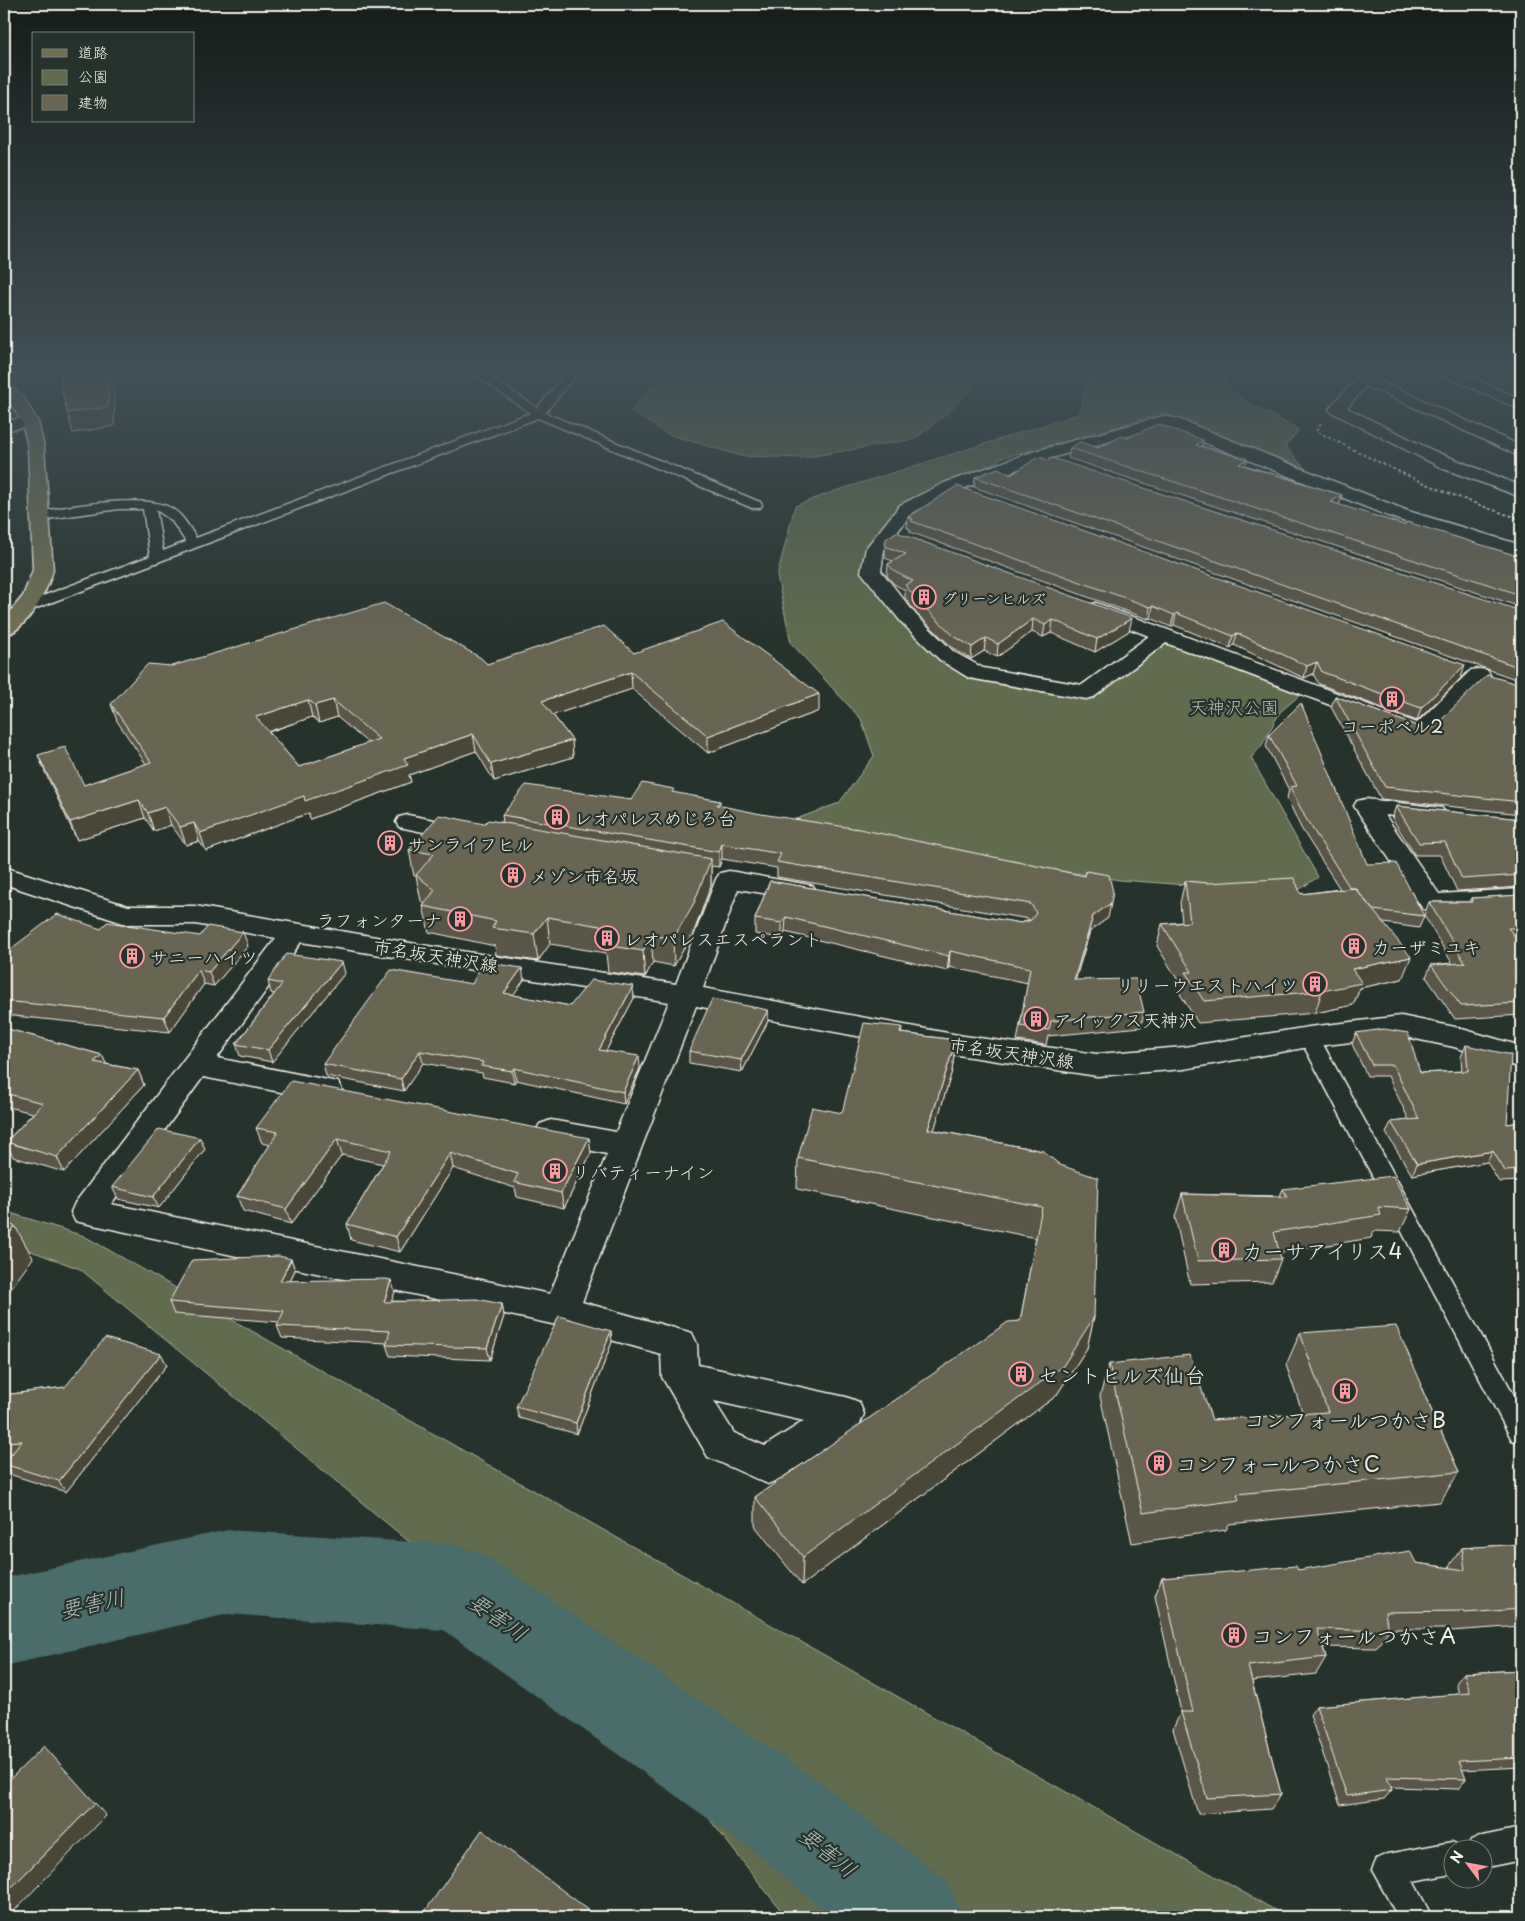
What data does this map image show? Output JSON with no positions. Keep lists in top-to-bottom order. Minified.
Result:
{"streets":{"street":["市名坂天神沢線"]},"water":["要害川"],"parks":["天神沢公園"],"places":{"building":["グリーンヒルズ","コーポベル2","レオパレスめじろ台","サンライフヒル","メゾン市名坂","ラフォンターナ","レオパレスエスペラント","カーザミユキ","サニーハイツ","リリーウエストハイツ","アイックス天神沢","リバティーナイン","カーサアイリス4","セントヒルズ仙台","コンフォールつかさB","コンフォールつかさC","コンフォールつかさA"]},"legend":["道路","公園","建物"],"north":"top left"}
